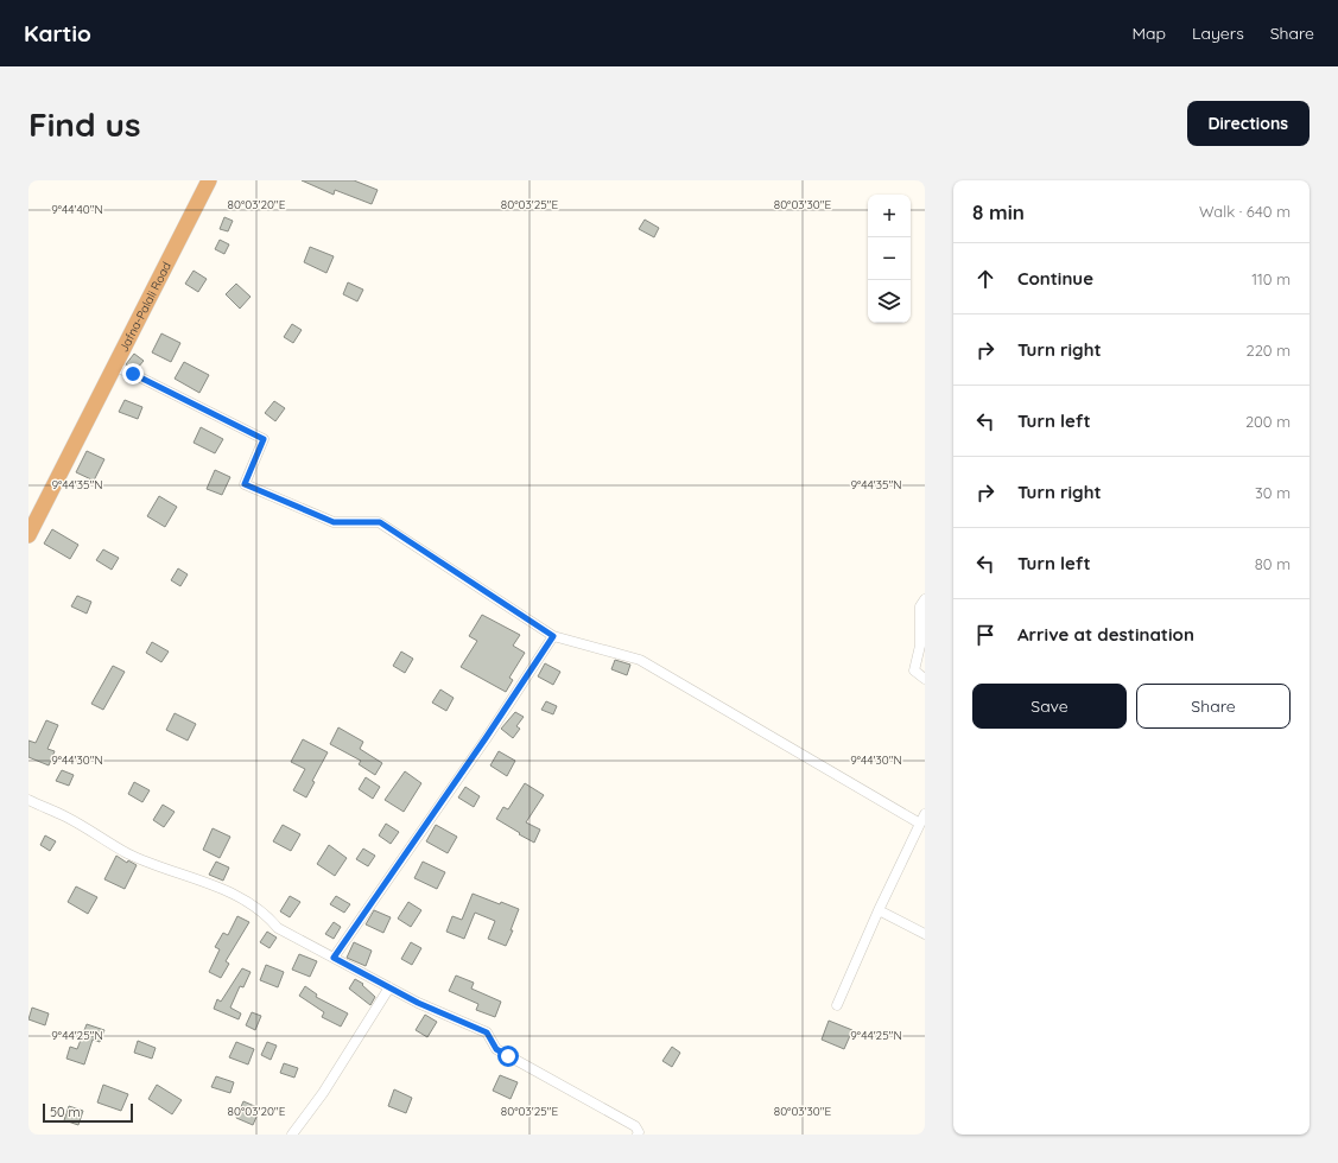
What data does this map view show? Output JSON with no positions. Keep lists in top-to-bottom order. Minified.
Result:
{"streets":{"main road":["Jafna-Palali Road"]},"scale_bar":"50 m","page":{"header":"Kartio","nav":["Map","Layers","Share"],"buttons":["Directions",["Save","Share"]],"title":"Find us","heading":["8 min","Walk · 640 m"],"map_buttons":["+","−"],"list":[["Continue","110 m"],["Turn right","220 m"],["Turn left","200 m"],["Turn right","30 m"],["Turn left","80 m"],"Arrive at destination"],"scale":"50 m"},"coordinates":["80°03'20\"E","80°03'25\"E","80°03'30\"E","9°44'40\"N","9°44'35\"N","9°44'30\"N","9°44'25\"N"]}
